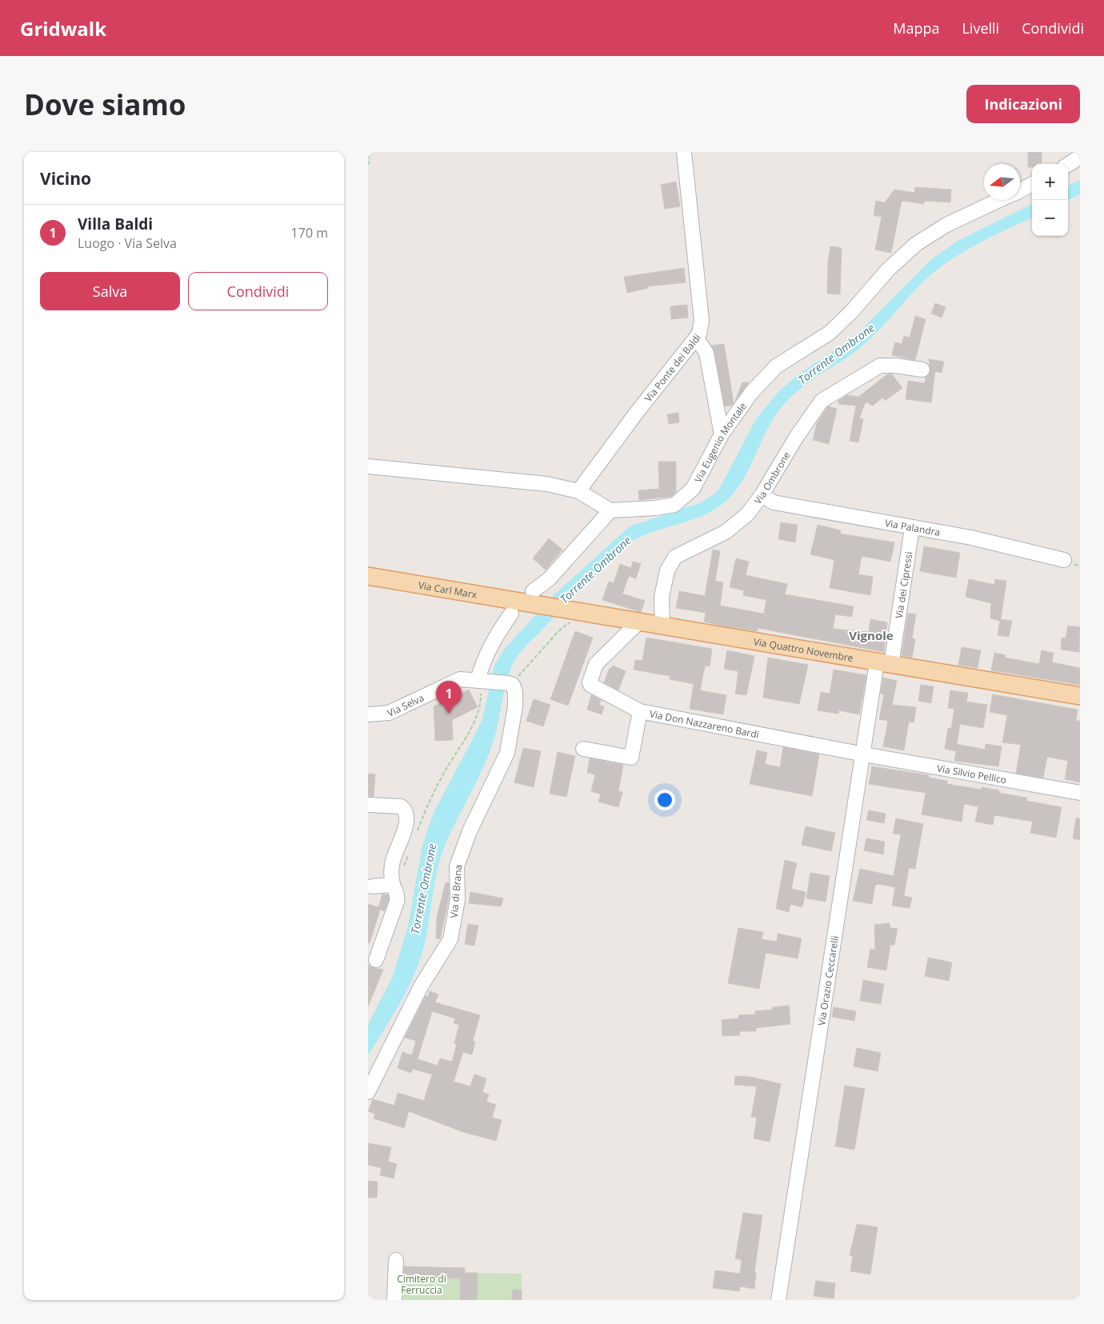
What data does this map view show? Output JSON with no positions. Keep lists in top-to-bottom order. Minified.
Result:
{"streets":{"main road":["Via Carl Marx","Via Quattro Novembre"],"street":["Via Ponte dei Baldi","Via Eugenio Montale","Via Ombrone","Via Palandra","Via dei Cipressi","Via Selva","Via Don Nazzareno Bardi","Via Silvio Pellico","Via di Brana","Via Orazio Ceccarelli"]},"crossings":[["Via Ombrone","Via Palandra"],["Via Ombrone","Via Quattro Novembre"],["Via Palandra","Via dei Cipressi"],["Via dei Cipressi","Via Quattro Novembre"],["Via dei Cipressi","Via Orazio Ceccarelli"],["Via Carl Marx","Via Quattro Novembre"],["Via Quattro Novembre","Via Orazio Ceccarelli"],["Via Selva","Via di Brana"],["Via Don Nazzareno Bardi","Via Silvio Pellico"],["Via Don Nazzareno Bardi","Via Orazio Ceccarelli"],["Via Silvio Pellico","Via Orazio Ceccarelli"]],"districts":["Vignole"],"water":["Torrente Ombrone"],"parks":["Cimitero di Ferruccia"],"north":"left","page":{"header":"Gridwalk","nav":["Mappa","Livelli","Condividi"],"buttons":["Indicazioni",["Salva","Condividi"]],"title":"Dove siamo","heading":"Vicino","map_buttons":["+","−"],"list":[{"mark":"1","name":"Villa Baldi","note":"Luogo · Via Selva","value":"170 m"}],"pins":"1"}}
